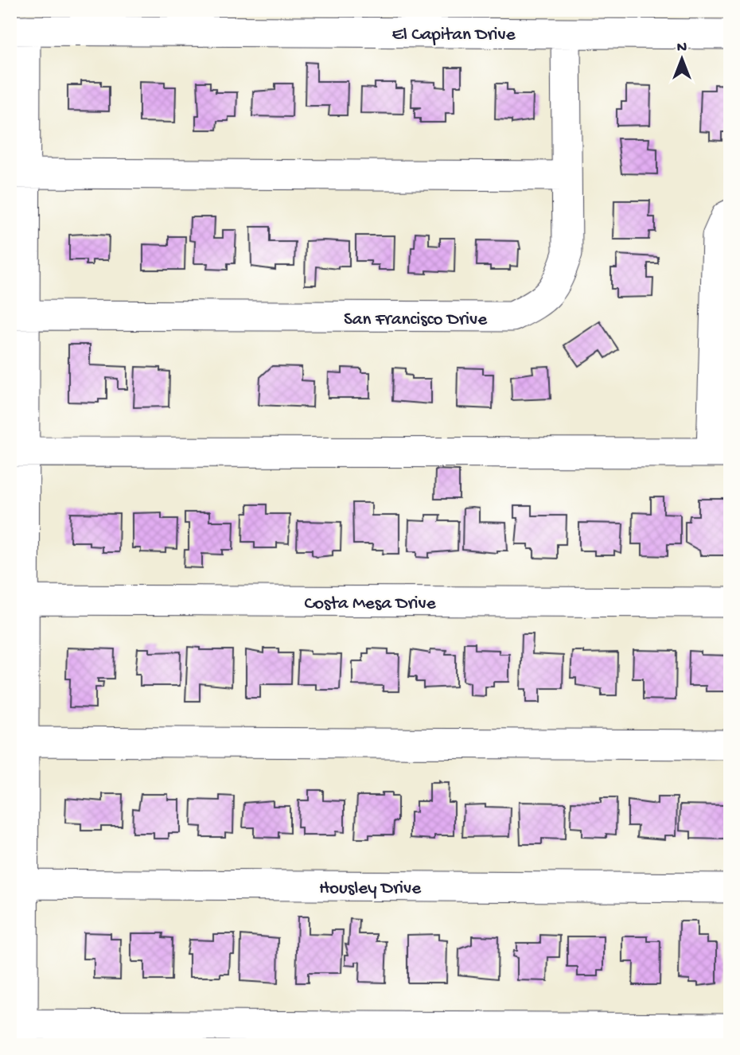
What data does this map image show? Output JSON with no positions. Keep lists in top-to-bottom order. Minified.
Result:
{"streets":{"street":["El Capitan Drive","San Francisco Drive","Costa Mesa Drive","Housley Drive"]},"crossings":[["El Capitan Drive","San Francisco Drive"]],"north":"top"}
